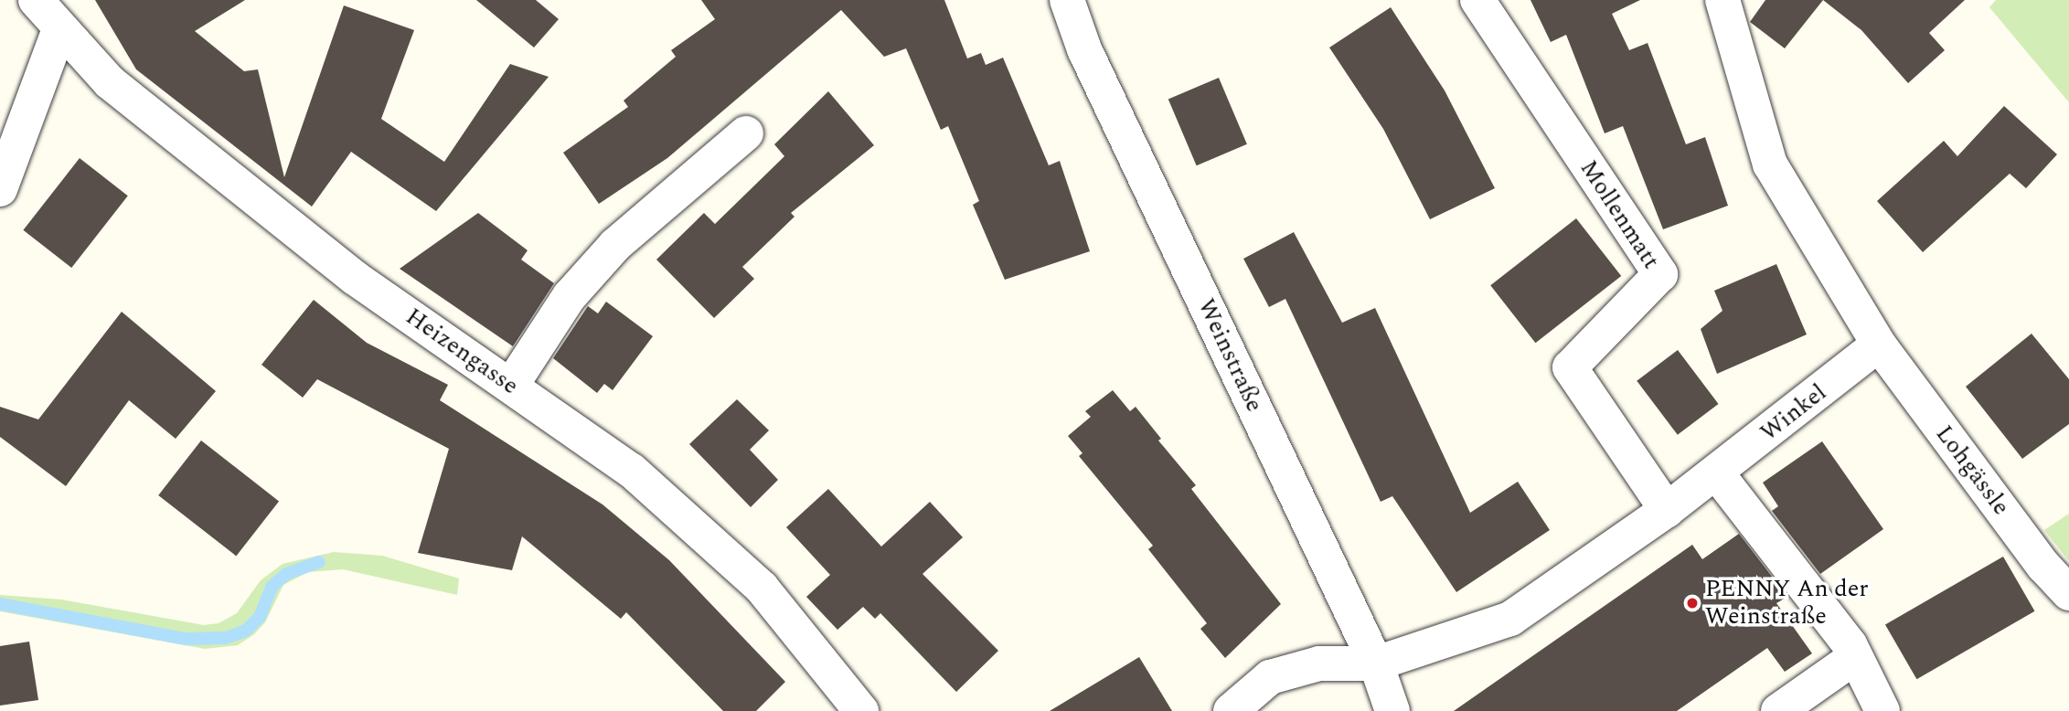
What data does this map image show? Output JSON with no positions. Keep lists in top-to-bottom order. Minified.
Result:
{"streets":{"street":["Mollenmatt","Heizengasse","Weinstraße","Winkel","Lohgässle"]},"crossings":[["Mollenmatt","Winkel"],["Weinstraße","Winkel"],["Winkel","Lohgässle"]],"places":["PENNY An der Weinstraße"]}
